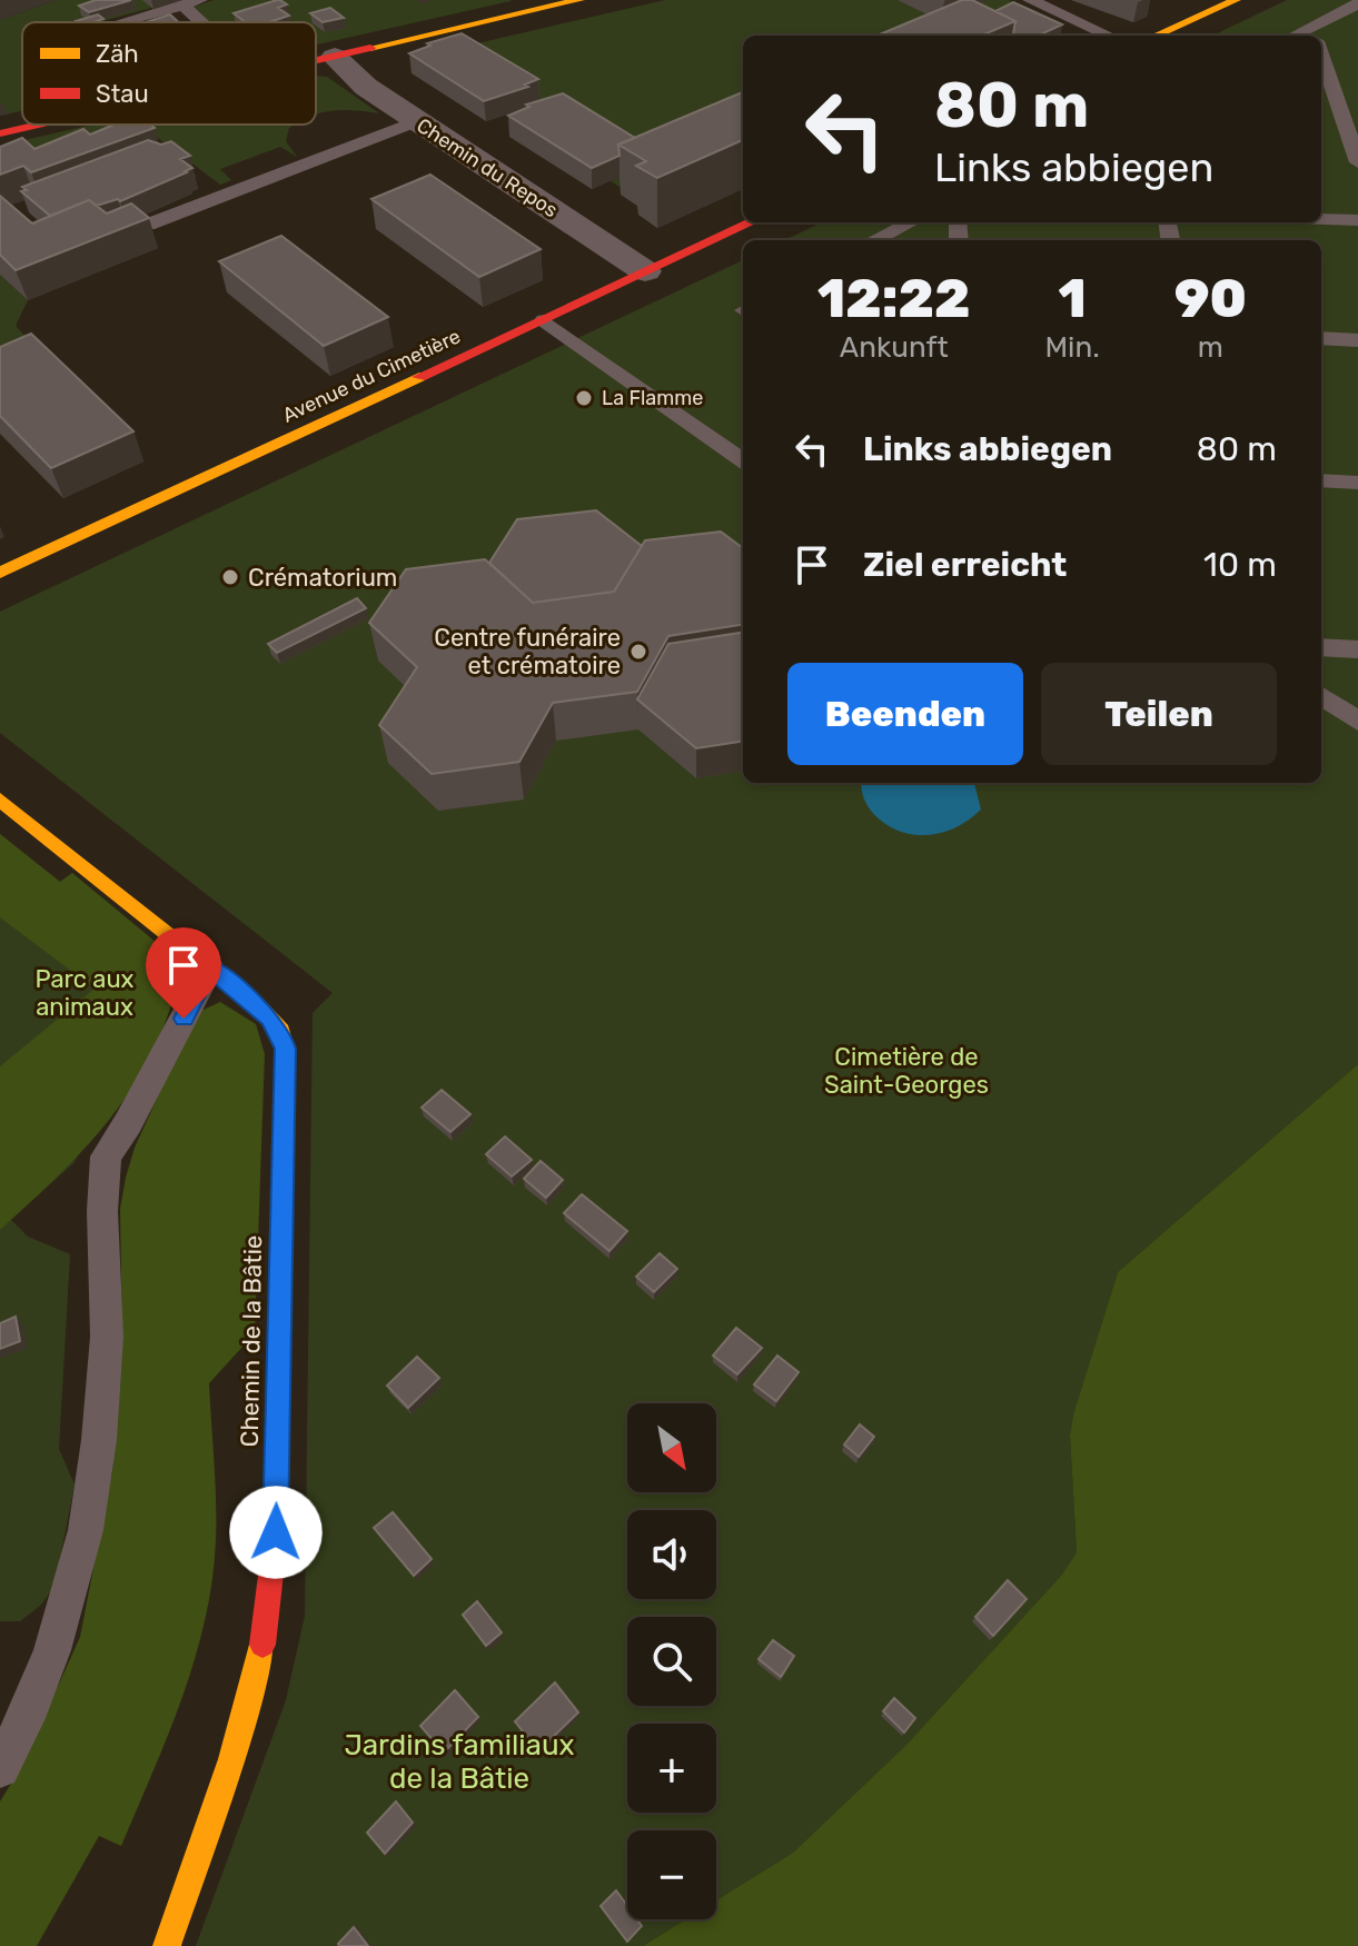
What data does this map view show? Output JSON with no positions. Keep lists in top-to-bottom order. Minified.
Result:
{"streets":{"street":["Chemin du Repos","Avenue du Cimetière","Chemin de la Bâtie"]},"crossings":[["Chemin du Repos","Avenue du Cimetière"]],"parks":["Parc aux animaux","Cimetière de Saint-Georges","Jardins familiaux de la Bâtie"],"places":["La Flamme","Crématorium","Centre funéraire et crématoire"],"legend":["Zäh","Stau"],"north":"bottom right","page":{"turn":["80 m","Links abbiegen"],"eta":["12:22","Ankunft","1","Min.","90","m"],"list":[{"name":"Links abbiegen","value":"80 m"},{"name":"Ziel erreicht","value":"10 m"}],"buttons":["Beenden","Teilen"],"map_buttons":["+","−"]}}
